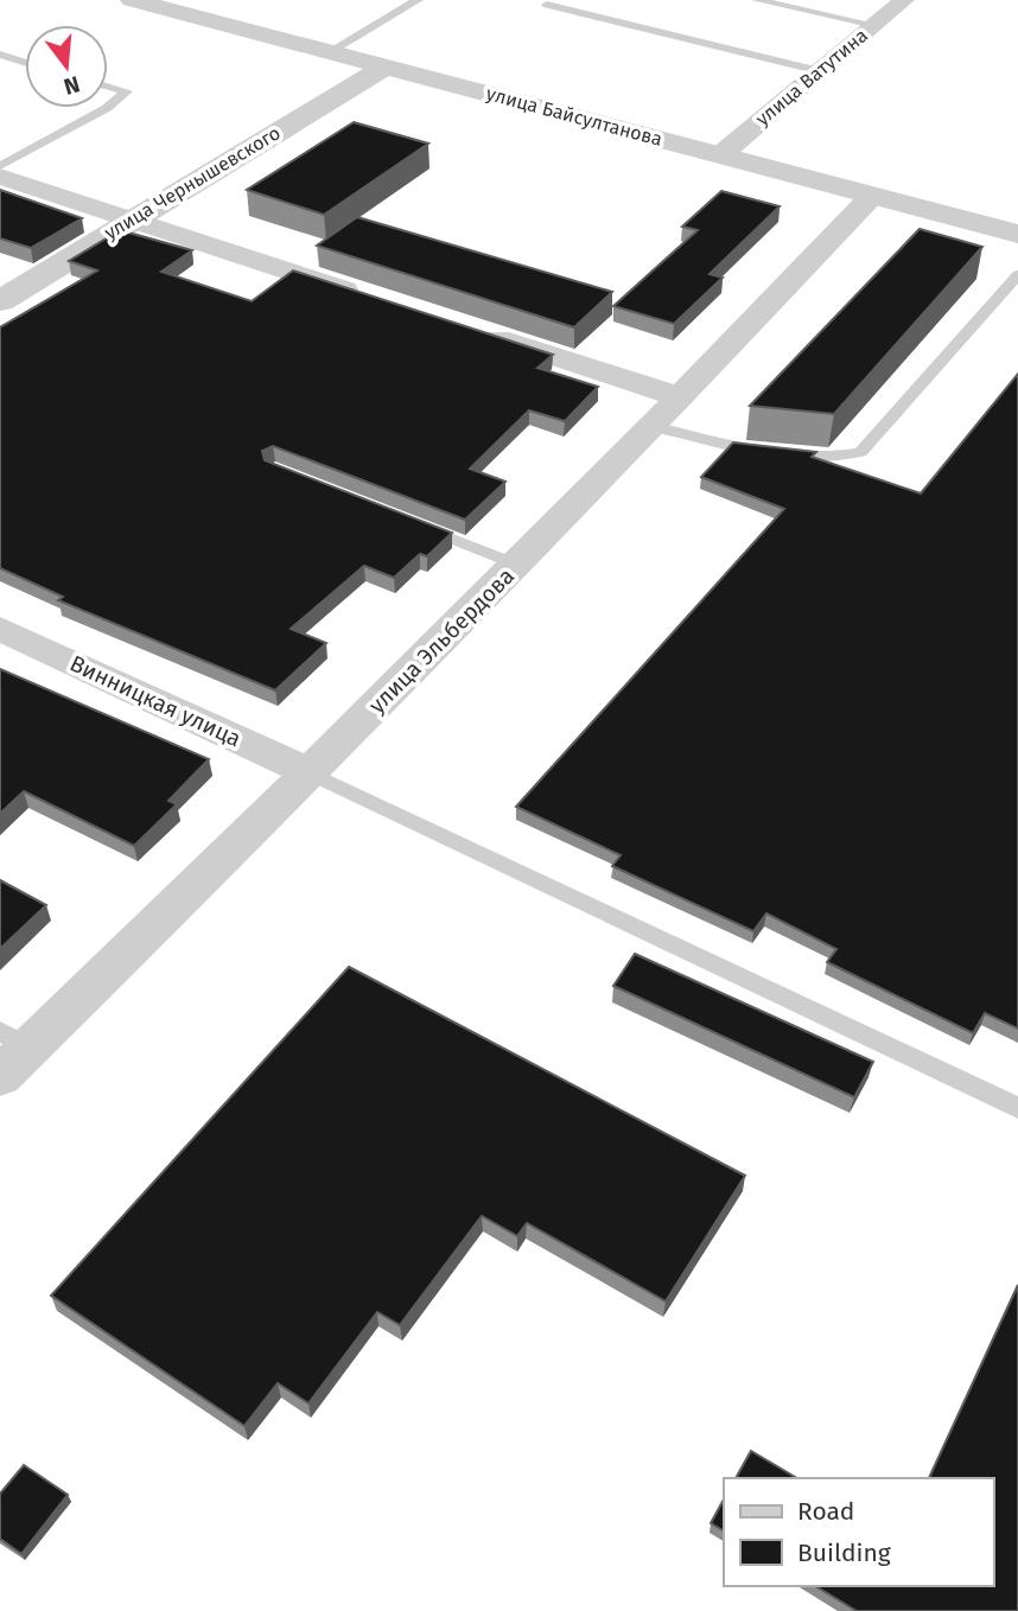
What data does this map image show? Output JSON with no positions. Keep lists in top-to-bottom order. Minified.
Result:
{"streets":{"street":["улица Ватутина","улица Байсултанова","улица Чернышевского","улица Эльбердова","Винницкая улица"]},"crossings":[["улица Ватутина","улица Байсултанова"],["улица Байсултанова","улица Чернышевского"],["улица Байсултанова","улица Эльбердова"],["улица Эльбердова","Винницкая улица"]],"legend":["Road","Building"],"north":"bottom"}
